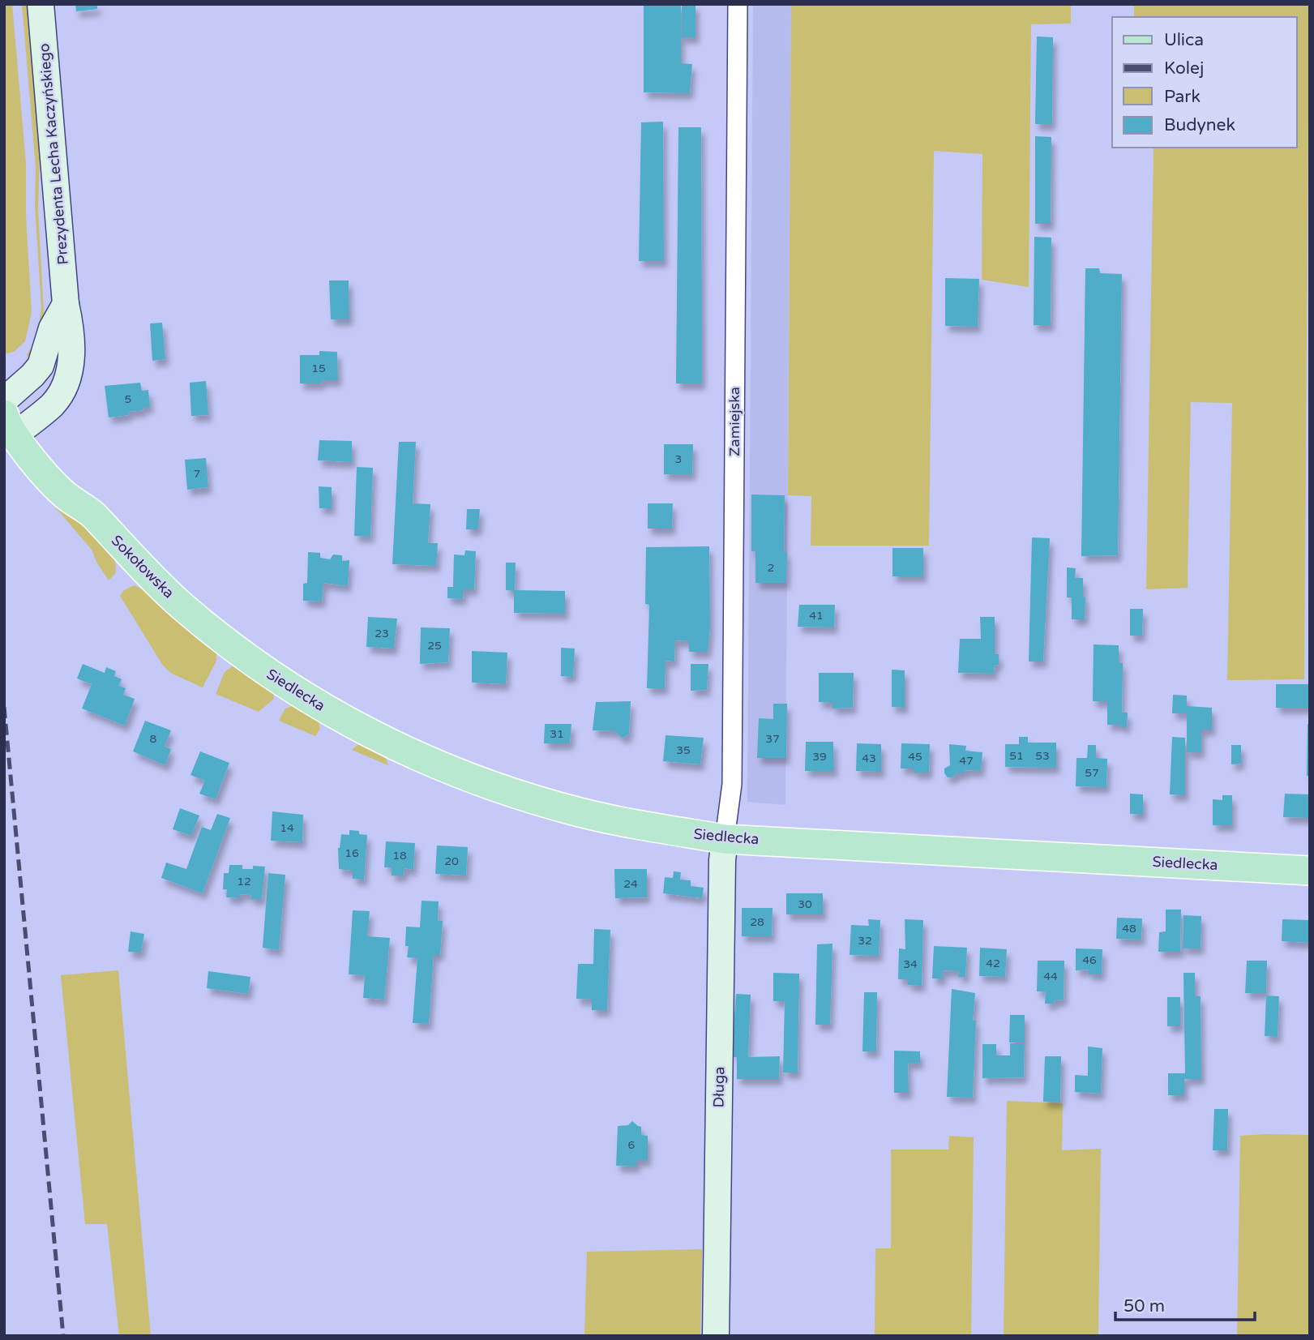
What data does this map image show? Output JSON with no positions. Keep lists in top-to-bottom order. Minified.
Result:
{"streets":{"main road":["Prezydenta Lecha Kaczyńskiego","Sokołowska","Siedlecka","Długa"],"street":["Zamiejska"]},"crossings":[["Prezydenta Lecha Kaczyńskiego","Sokołowska"],["Zamiejska","Siedlecka"],["Zamiejska","Długa"],["Sokołowska","Siedlecka"],["Siedlecka","Długa"]],"house_numbers":["15","5","3","7","2","41","23","25","31","8","37","35","51","53","39","45","43","47","57","14","16","18","20","12","24","30","28","48","32","46","42","34","44","6"],"legend":["Ulica","Kolej","Park","Budynek"],"scale_bar":"50 m"}
